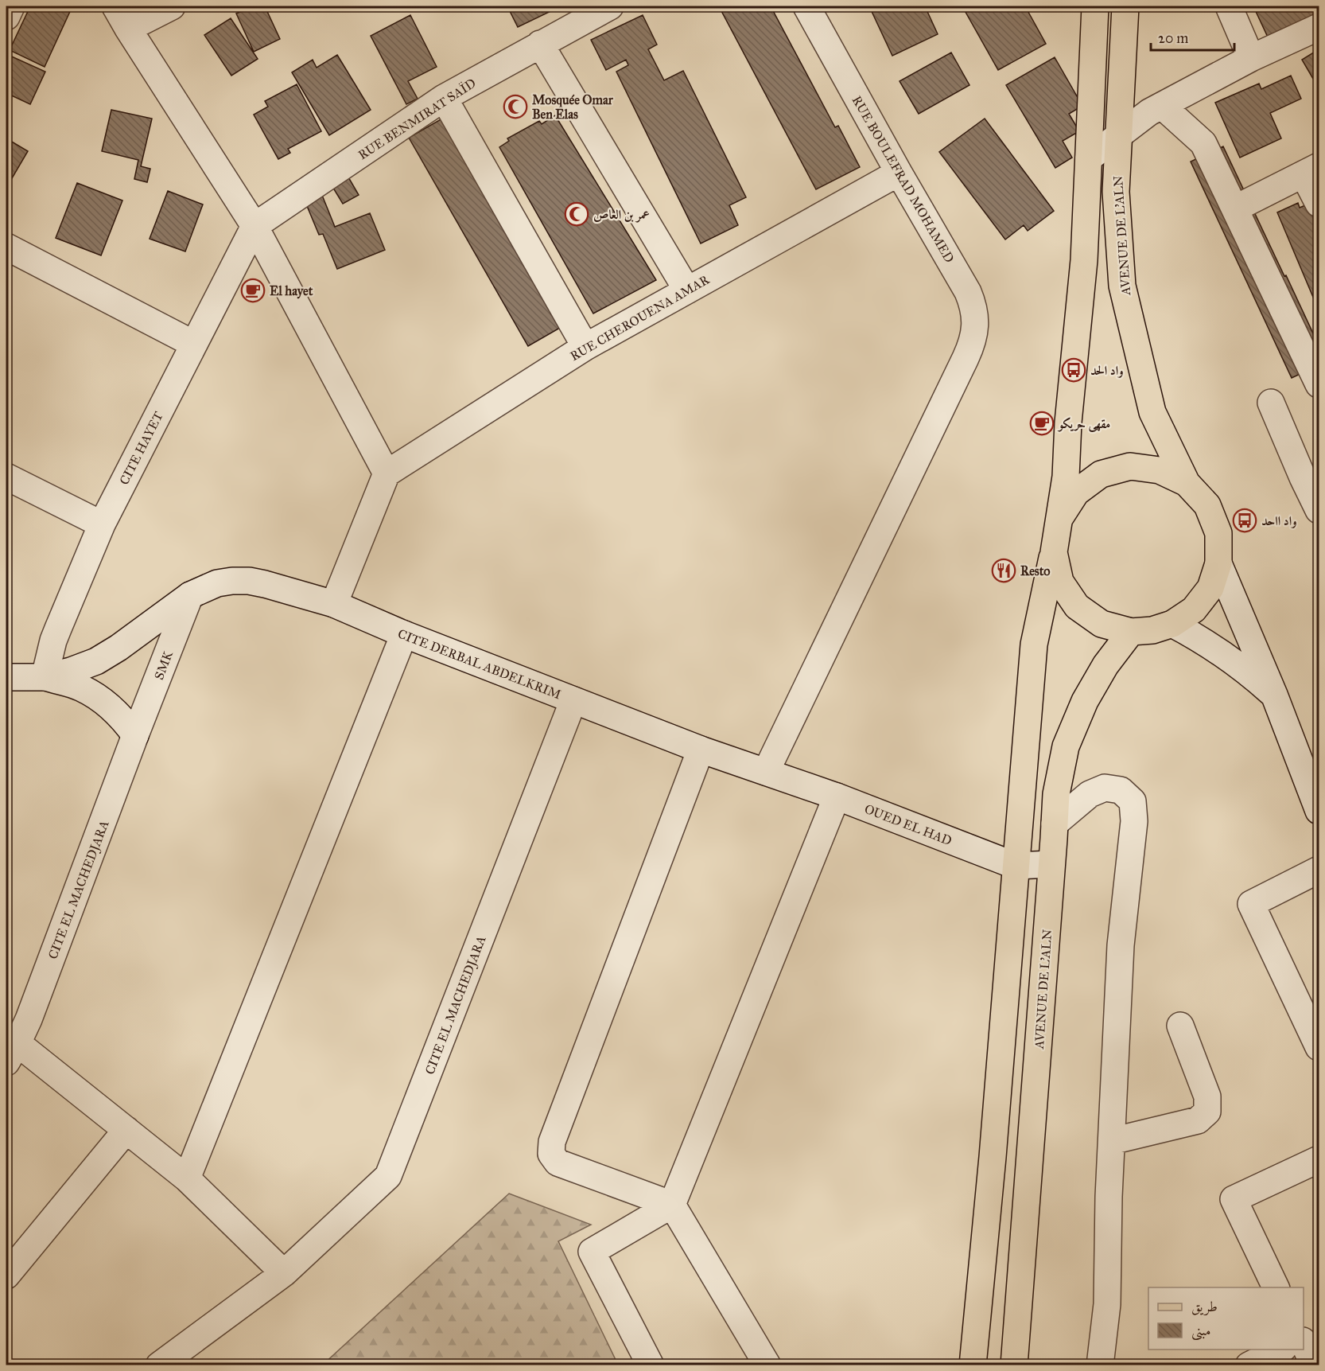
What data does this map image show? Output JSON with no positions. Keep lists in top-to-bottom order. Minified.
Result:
{"streets":{"main road":["AVENUE DE L'ALN"],"street":["RUE BENMIRAT SAÏD","RUE BOULEFRAD MOHAMED","RUE CHEROUENA AMAR","CITE HAYET","CITE DERBAL ABDELKRIM","SMK","OUED EL HAD","CITE EL MACHEDJARA"]},"crossings":[["RUE BENMIRAT SAÏD","CITE HAYET"],["RUE BOULEFRAD MOHAMED","RUE CHEROUENA AMAR"],["RUE BOULEFRAD MOHAMED","CITE DERBAL ABDELKRIM"],["RUE BOULEFRAD MOHAMED","OUED EL HAD"],["AVENUE DE L'ALN","OUED EL HAD"],["CITE HAYET","CITE DERBAL ABDELKRIM"],["CITE DERBAL ABDELKRIM","SMK"],["CITE DERBAL ABDELKRIM","OUED EL HAD"],["CITE DERBAL ABDELKRIM","CITE EL MACHEDJARA"],["SMK","CITE EL MACHEDJARA"]],"places":{"mosque":["Mosquée Omar Ben Elas","عمر بن العاص"],"cafe":["El hayet","مقهى حريكو"],"bus stop":["واد الحد","واد ااحد"],"restaurant":["Resto"]},"legend":["طريق","مبنى"],"scale_bar":"20 m"}
